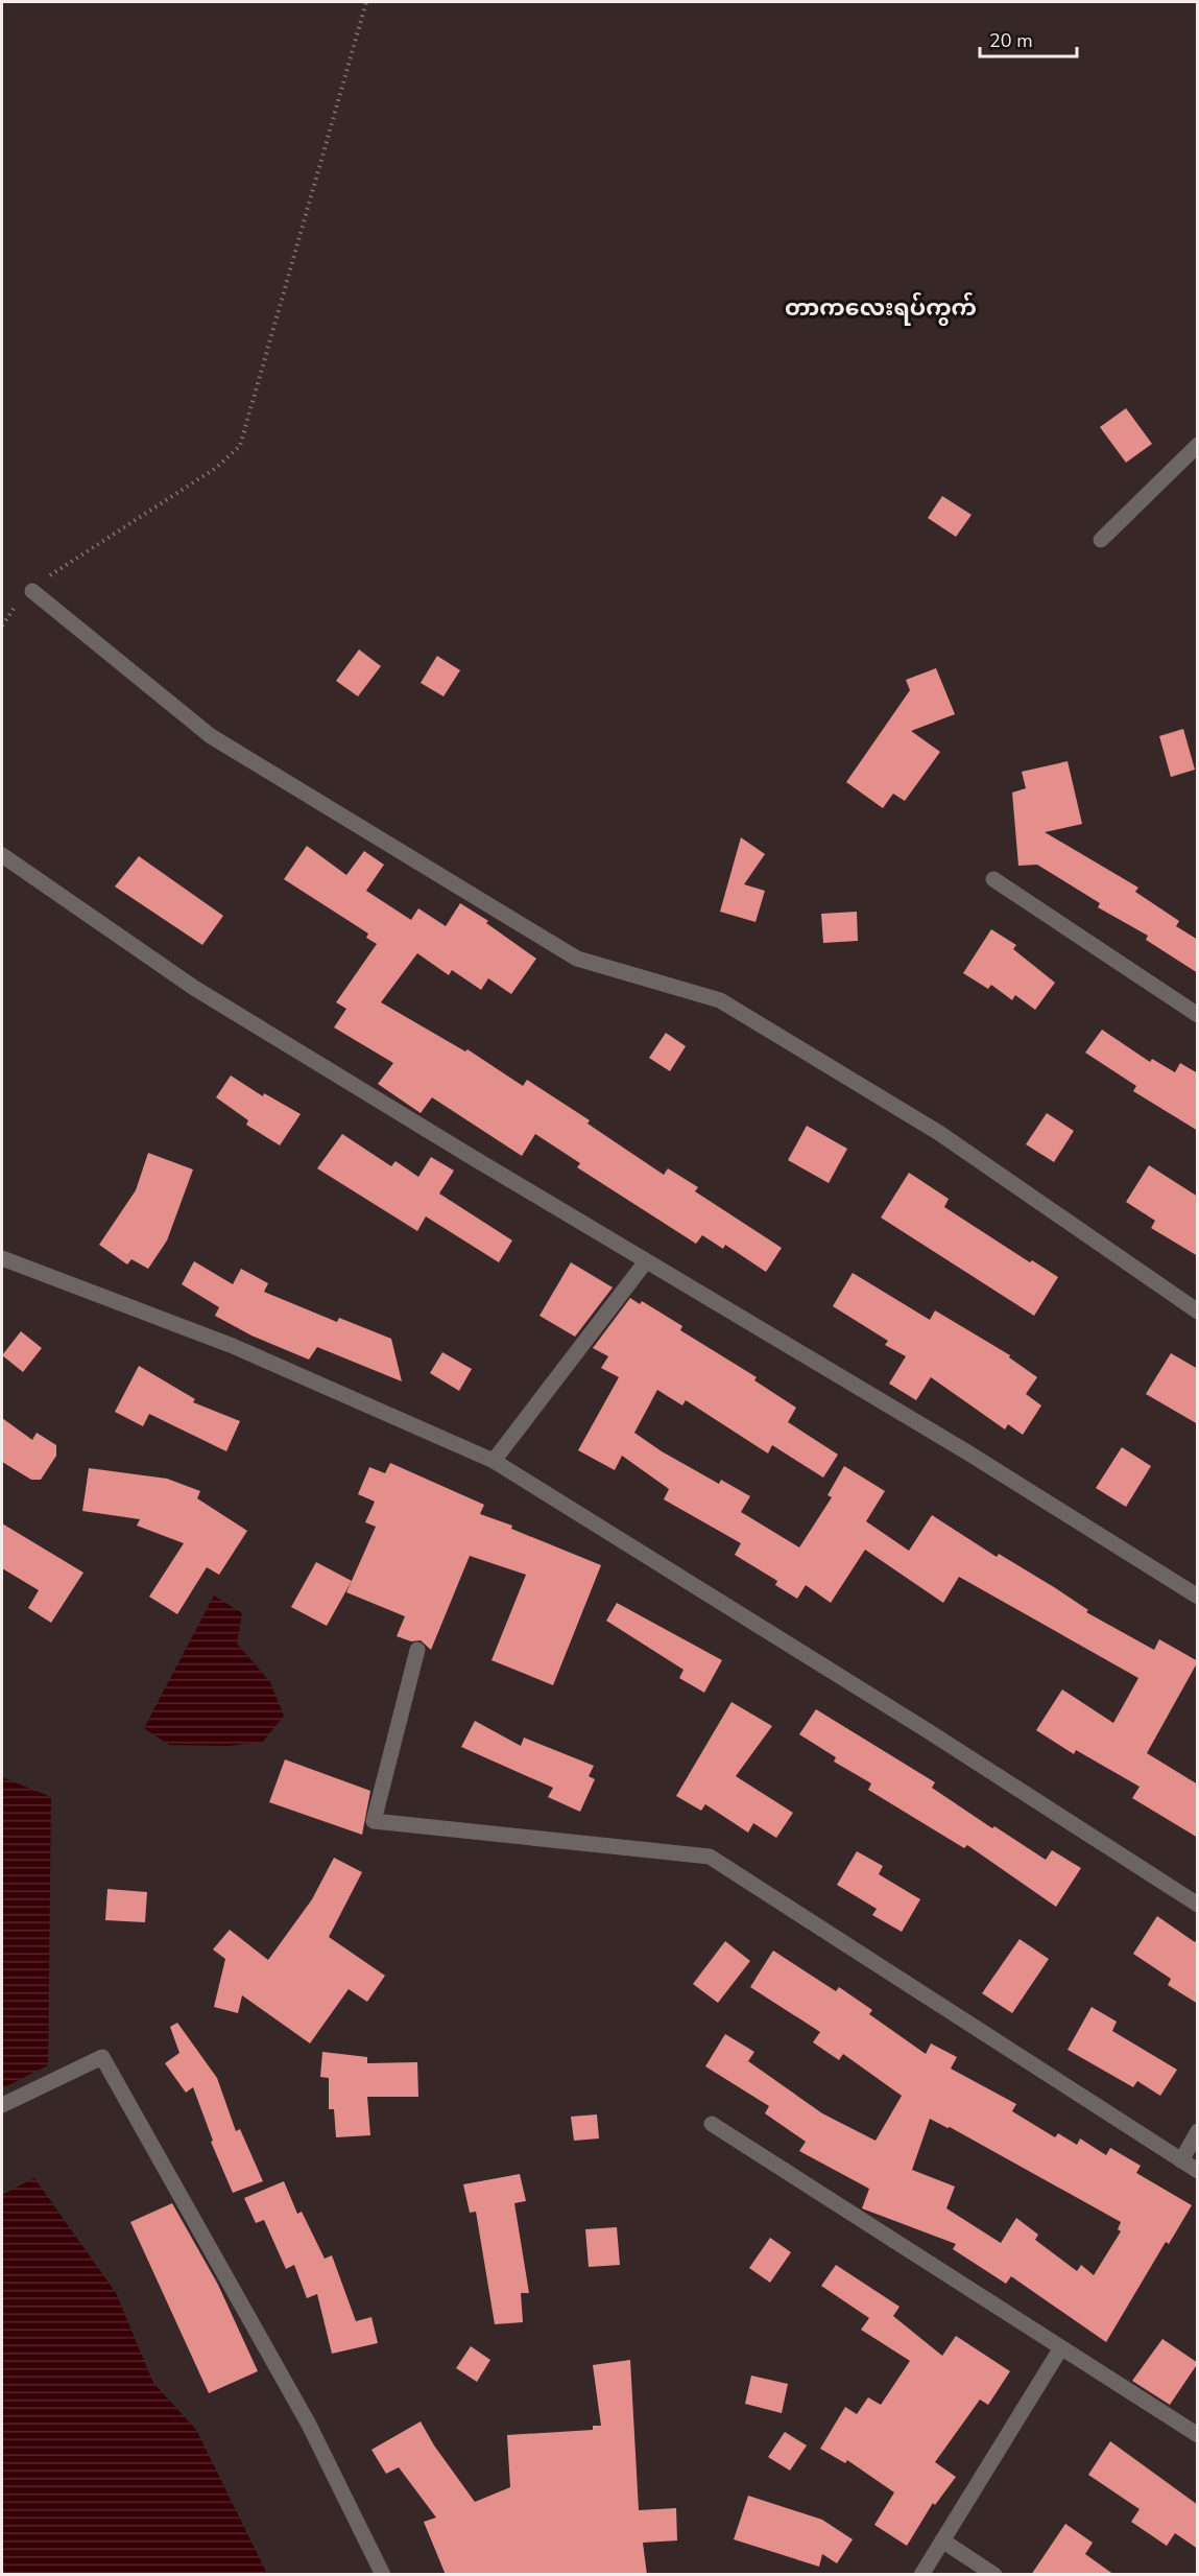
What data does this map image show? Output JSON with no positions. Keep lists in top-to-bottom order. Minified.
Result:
{"districts":["တာကလေးရပ်ကွက်"],"scale_bar":"20 m"}
